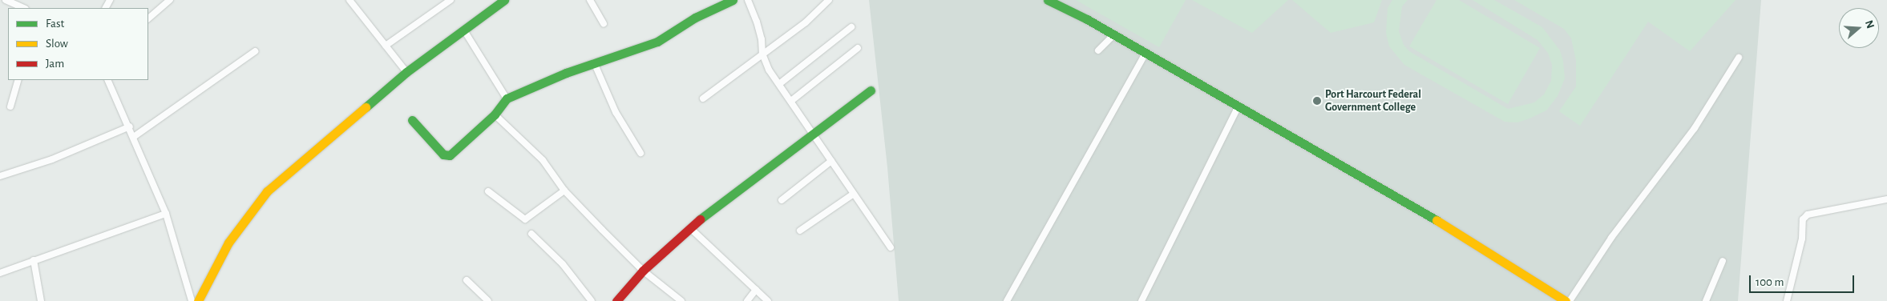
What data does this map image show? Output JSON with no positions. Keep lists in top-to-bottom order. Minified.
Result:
{"places":["Port Harcourt Federal Government College"],"legend":["Fast","Slow","Jam"],"scale_bar":"100 m","north":"right"}
